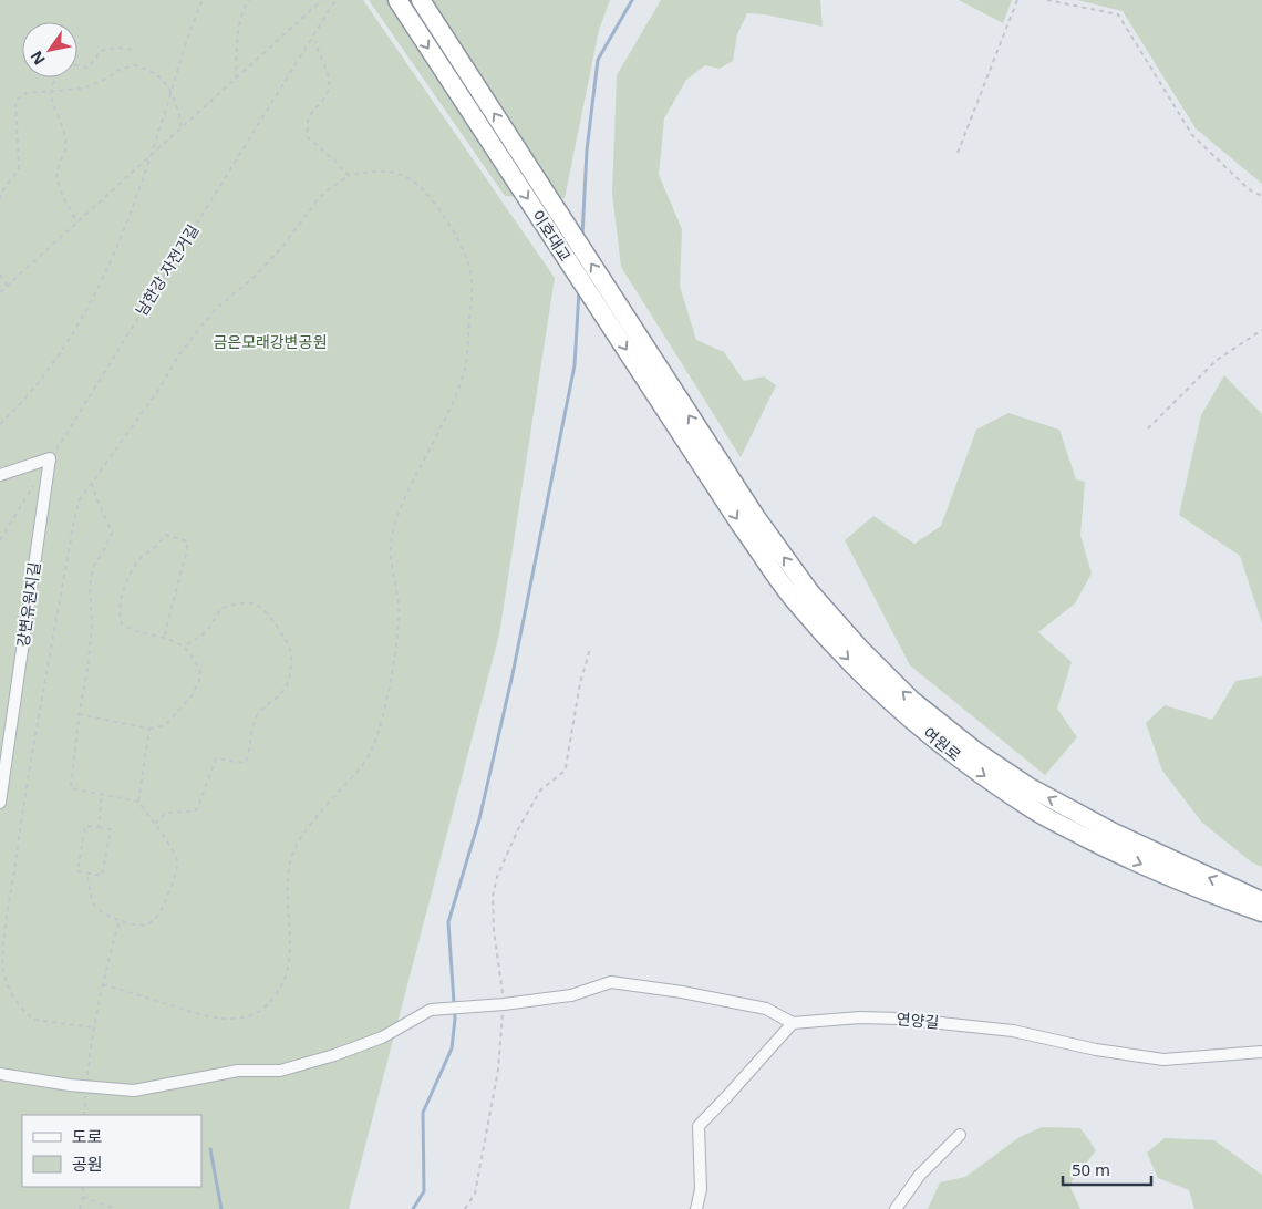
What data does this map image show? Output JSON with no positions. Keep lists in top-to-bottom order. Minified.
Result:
{"streets":{"highway":["이호대교","여원로"],"street":["강변유원지길","연양길"],"path":["남한강 자전거길"]},"crossings":[["이호대교","여원로"],["남한강 자전거길","강변유원지길"]],"parks":["금은모래강변공원"],"legend":["도로","공원"],"scale_bar":"50 m","north":"bottom left"}
